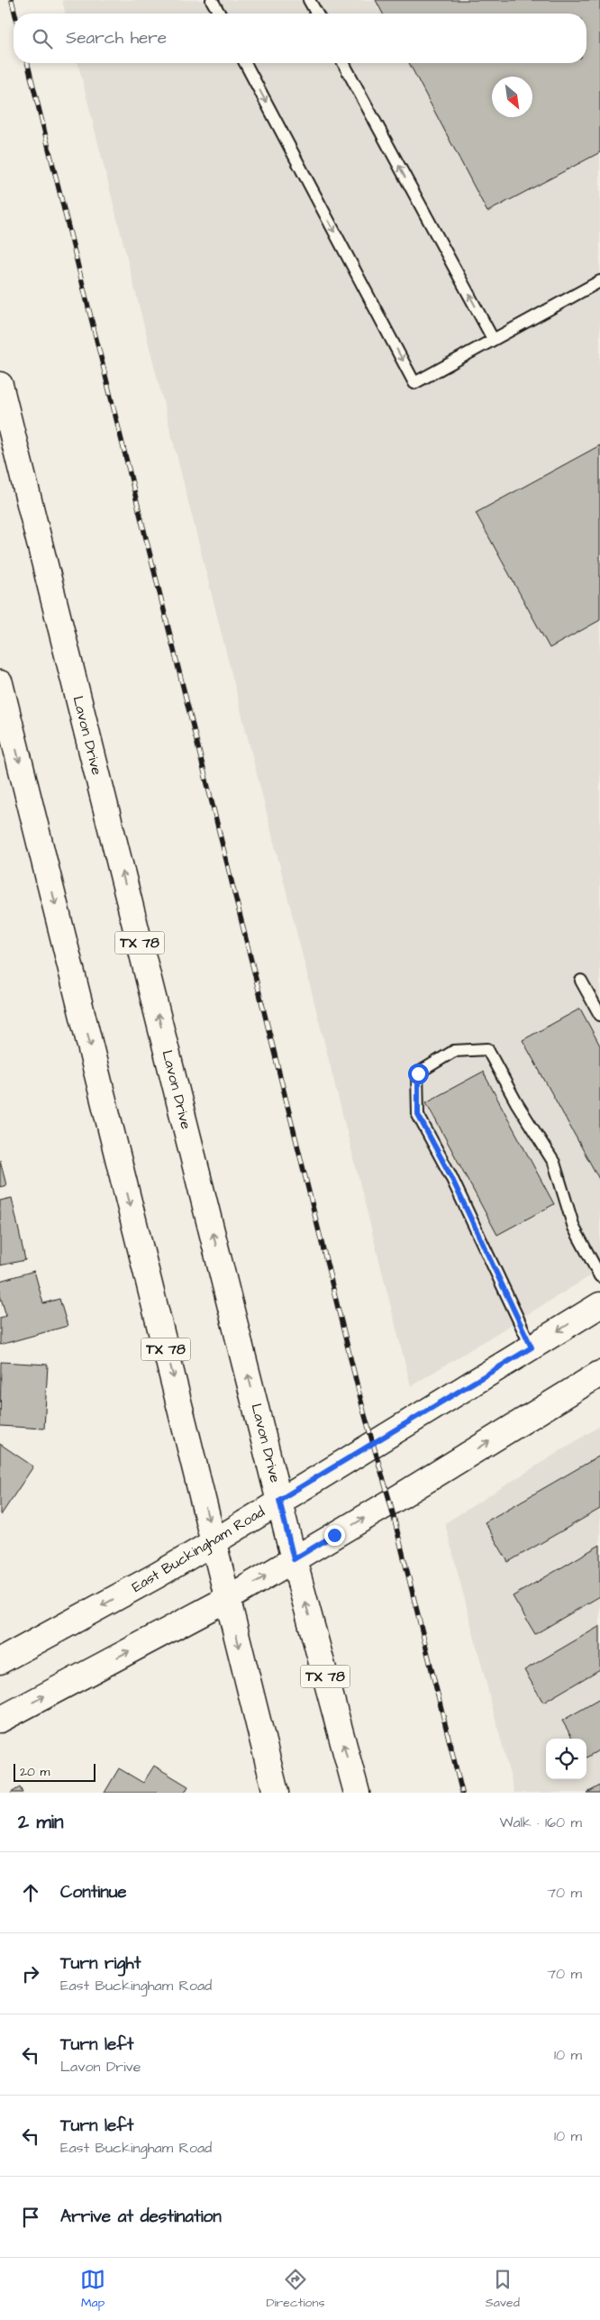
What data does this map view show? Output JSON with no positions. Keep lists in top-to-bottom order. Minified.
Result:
{"streets":{"main road":["Lavon Drive","TX 78","East Buckingham Road"]},"crossings":[["Lavon Drive","East Buckingham Road"],["TX 78","East Buckingham Road"]],"scale_bar":"20 m","north":"bottom right","page":{"search":"Search here","scale":"20 m","heading":["2 min","Walk · 160 m"],"list":[["Continue","70 m"],["Turn right","East Buckingham Road","70 m"],["Turn left","Lavon Drive","10 m"],["Turn left","East Buckingham Road","10 m"],"Arrive at destination"],"nav":["Map","Directions","Saved"]}}
